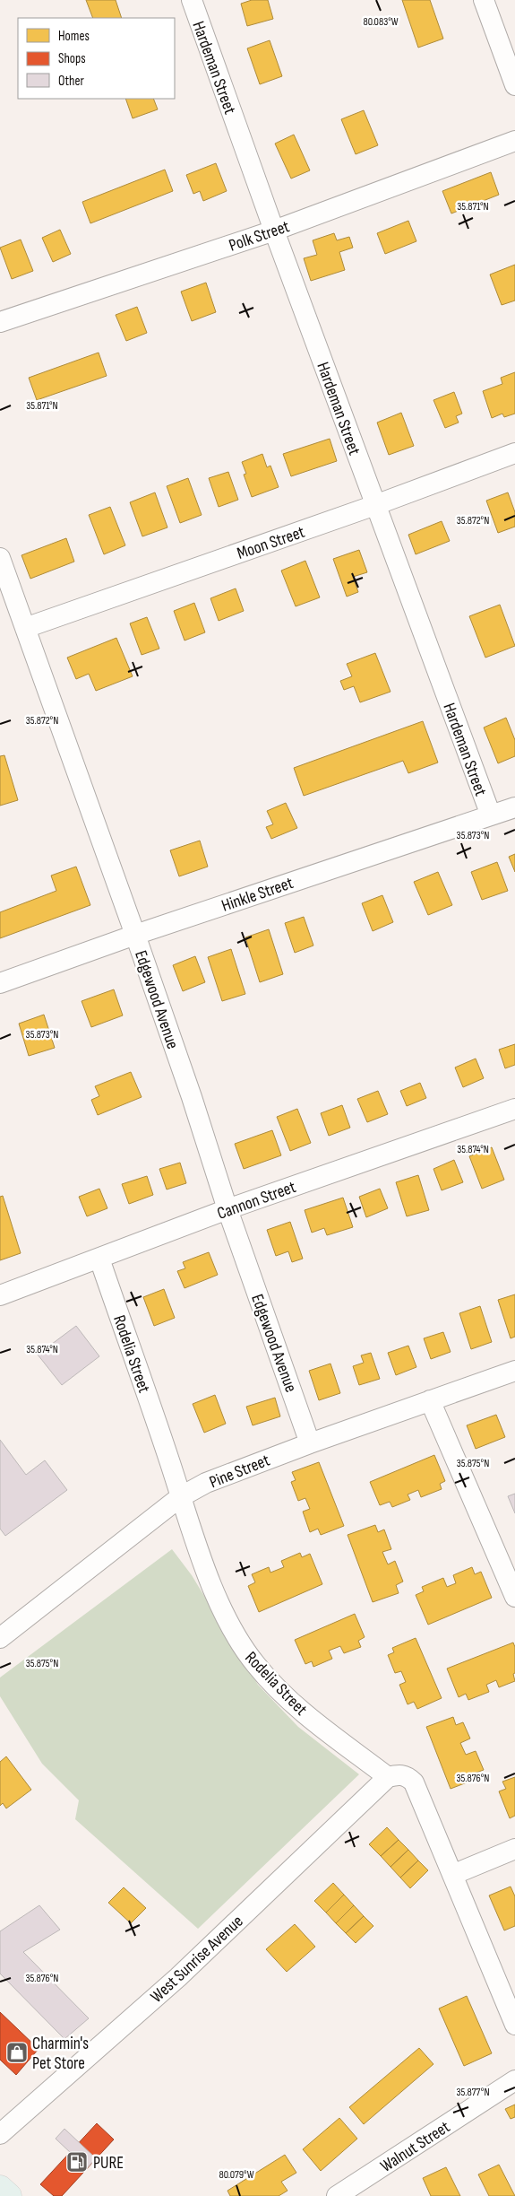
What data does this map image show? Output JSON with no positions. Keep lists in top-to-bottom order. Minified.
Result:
{"streets":{"street":["Hardeman Street","Polk Street","Moon Street","Hinkle Street","Edgewood Avenue","Cannon Street","Rodelia Street","Pine Street","West Sunrise Avenue","Walnut Street"]},"crossings":[["Hardeman Street","Polk Street"],["Hardeman Street","Moon Street"],["Hardeman Street","Hinkle Street"],["Moon Street","Edgewood Avenue"],["Hinkle Street","Edgewood Avenue"],["Edgewood Avenue","Cannon Street"],["Edgewood Avenue","Pine Street"],["Cannon Street","Rodelia Street"],["Rodelia Street","Pine Street"],["Rodelia Street","West Sunrise Avenue"]],"places":{"shop":["Charmin's Pet Store"],"fuel station":["PURE"]},"legend":["Homes","Shops","Other"],"coordinates":["80.083°W","35.871°N","35.872°N","35.873°N","35.874°N","35.875°N","35.876°N","35.877°N","80.079°W"]}
